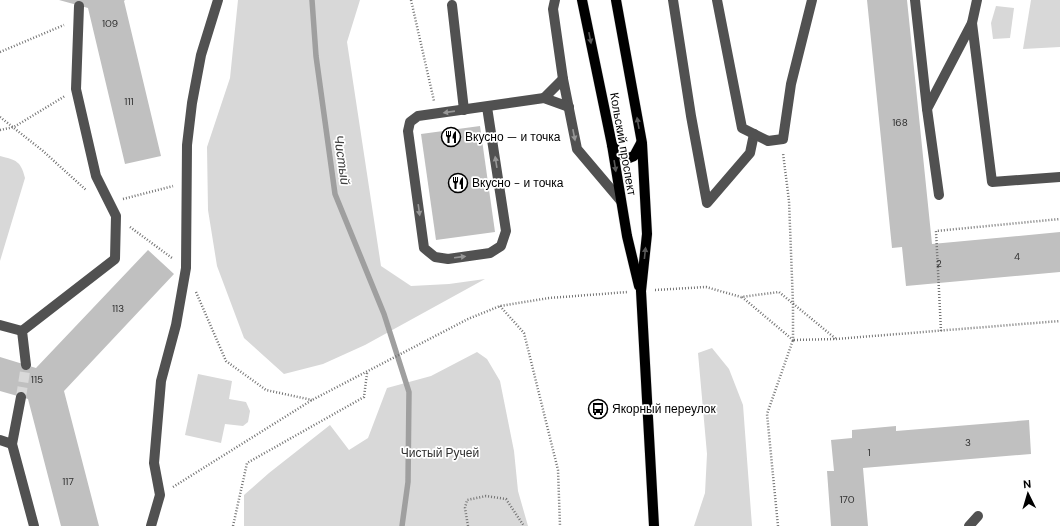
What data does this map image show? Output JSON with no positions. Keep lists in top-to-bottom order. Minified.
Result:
{"streets":{"main road":["Кольский проспект"]},"water":["Чистый"],"parks":["Чистый Ручей"],"places":{"restaurant":["Вкусно — и точка","Вкусно - и точка"],"bus stop":["Якорный переулок"]},"house_numbers":["109","111","168","4","2","113","115","3","1","117","170"],"north":"top"}
